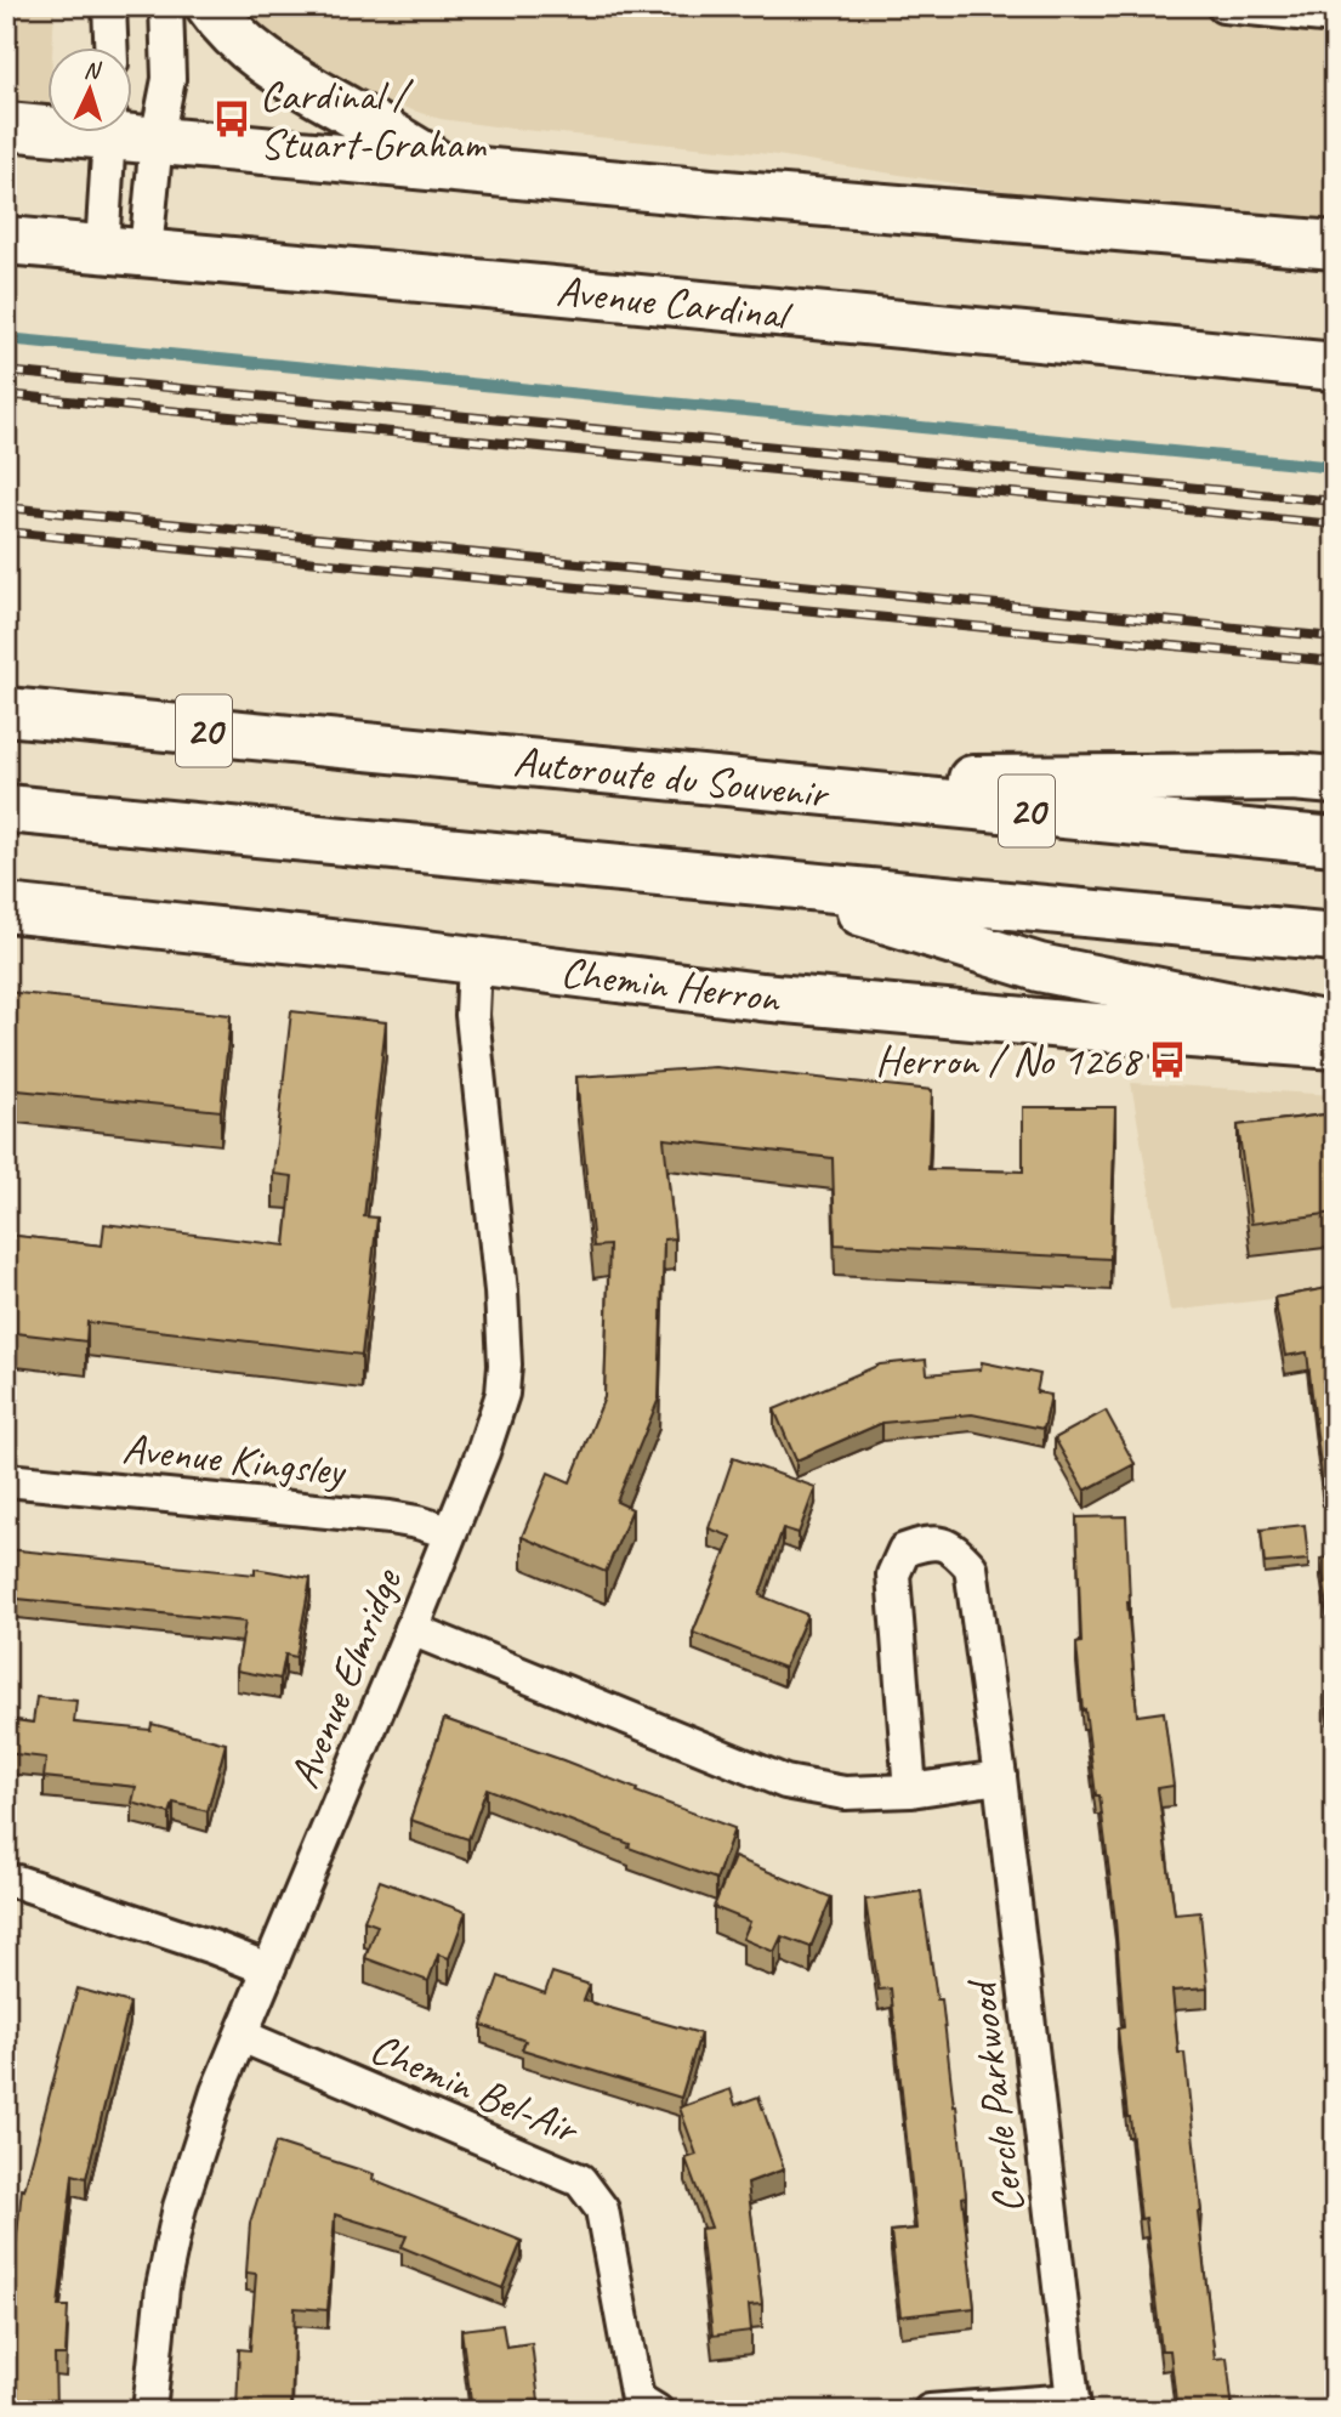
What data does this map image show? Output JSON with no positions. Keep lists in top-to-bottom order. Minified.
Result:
{"streets":{"main road":["Avenue Cardinal","20","Autoroute du Souvenir","Chemin Herron"],"street":["Avenue Kingsley","Avenue Elmridge","Chemin Bel-Air","Cercle Parkwood"]},"crossings":[["Chemin Herron","Avenue Elmridge"],["Avenue Kingsley","Avenue Elmridge"],["Avenue Elmridge","Chemin Bel-Air"]],"places":{"bus stop":["Cardinal / Stuart-Graham","Herron / No 1268"]},"north":"top"}
